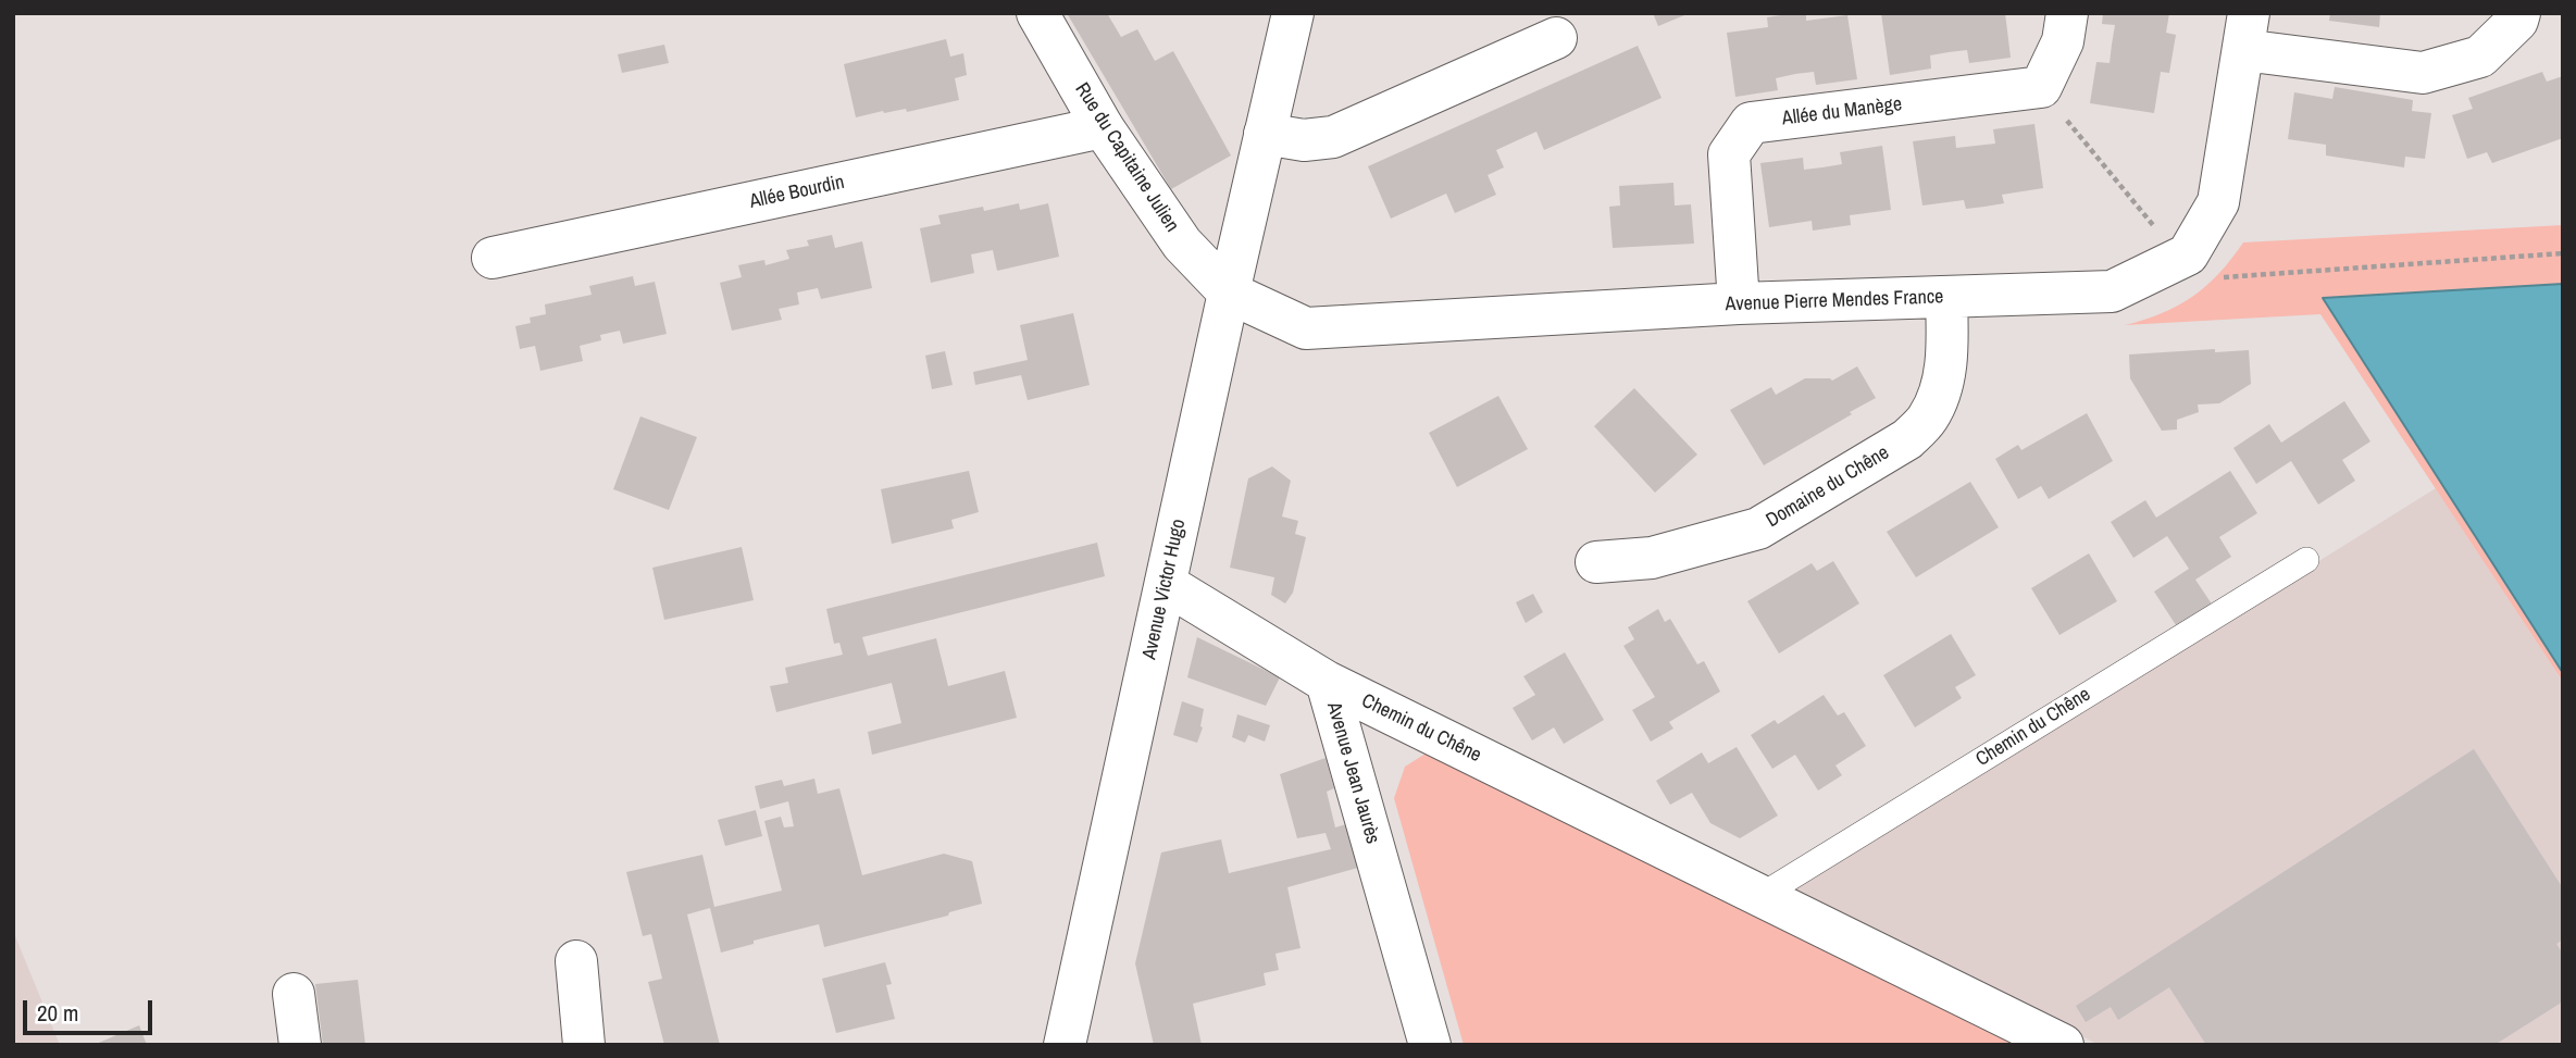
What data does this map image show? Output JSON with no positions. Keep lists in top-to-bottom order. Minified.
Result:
{"streets":{"street":["Allée du Manège","Rue du Capitaine Julien","Allée Bourdin","Avenue Pierre Mendes France","Domaine du Chêne","Avenue Victor Hugo","Chemin du Chêne","Avenue Jean Jaurès"]},"crossings":[["Allée du Manège","Avenue Pierre Mendes France"],["Rue du Capitaine Julien","Allée Bourdin"],["Rue du Capitaine Julien","Avenue Pierre Mendes France"],["Rue du Capitaine Julien","Avenue Victor Hugo"],["Avenue Pierre Mendes France","Domaine du Chêne"],["Avenue Pierre Mendes France","Avenue Victor Hugo"],["Avenue Victor Hugo","Avenue Jean Jaurès"],["Chemin du Chêne","Avenue Jean Jaurès"]],"scale_bar":"20 m"}
